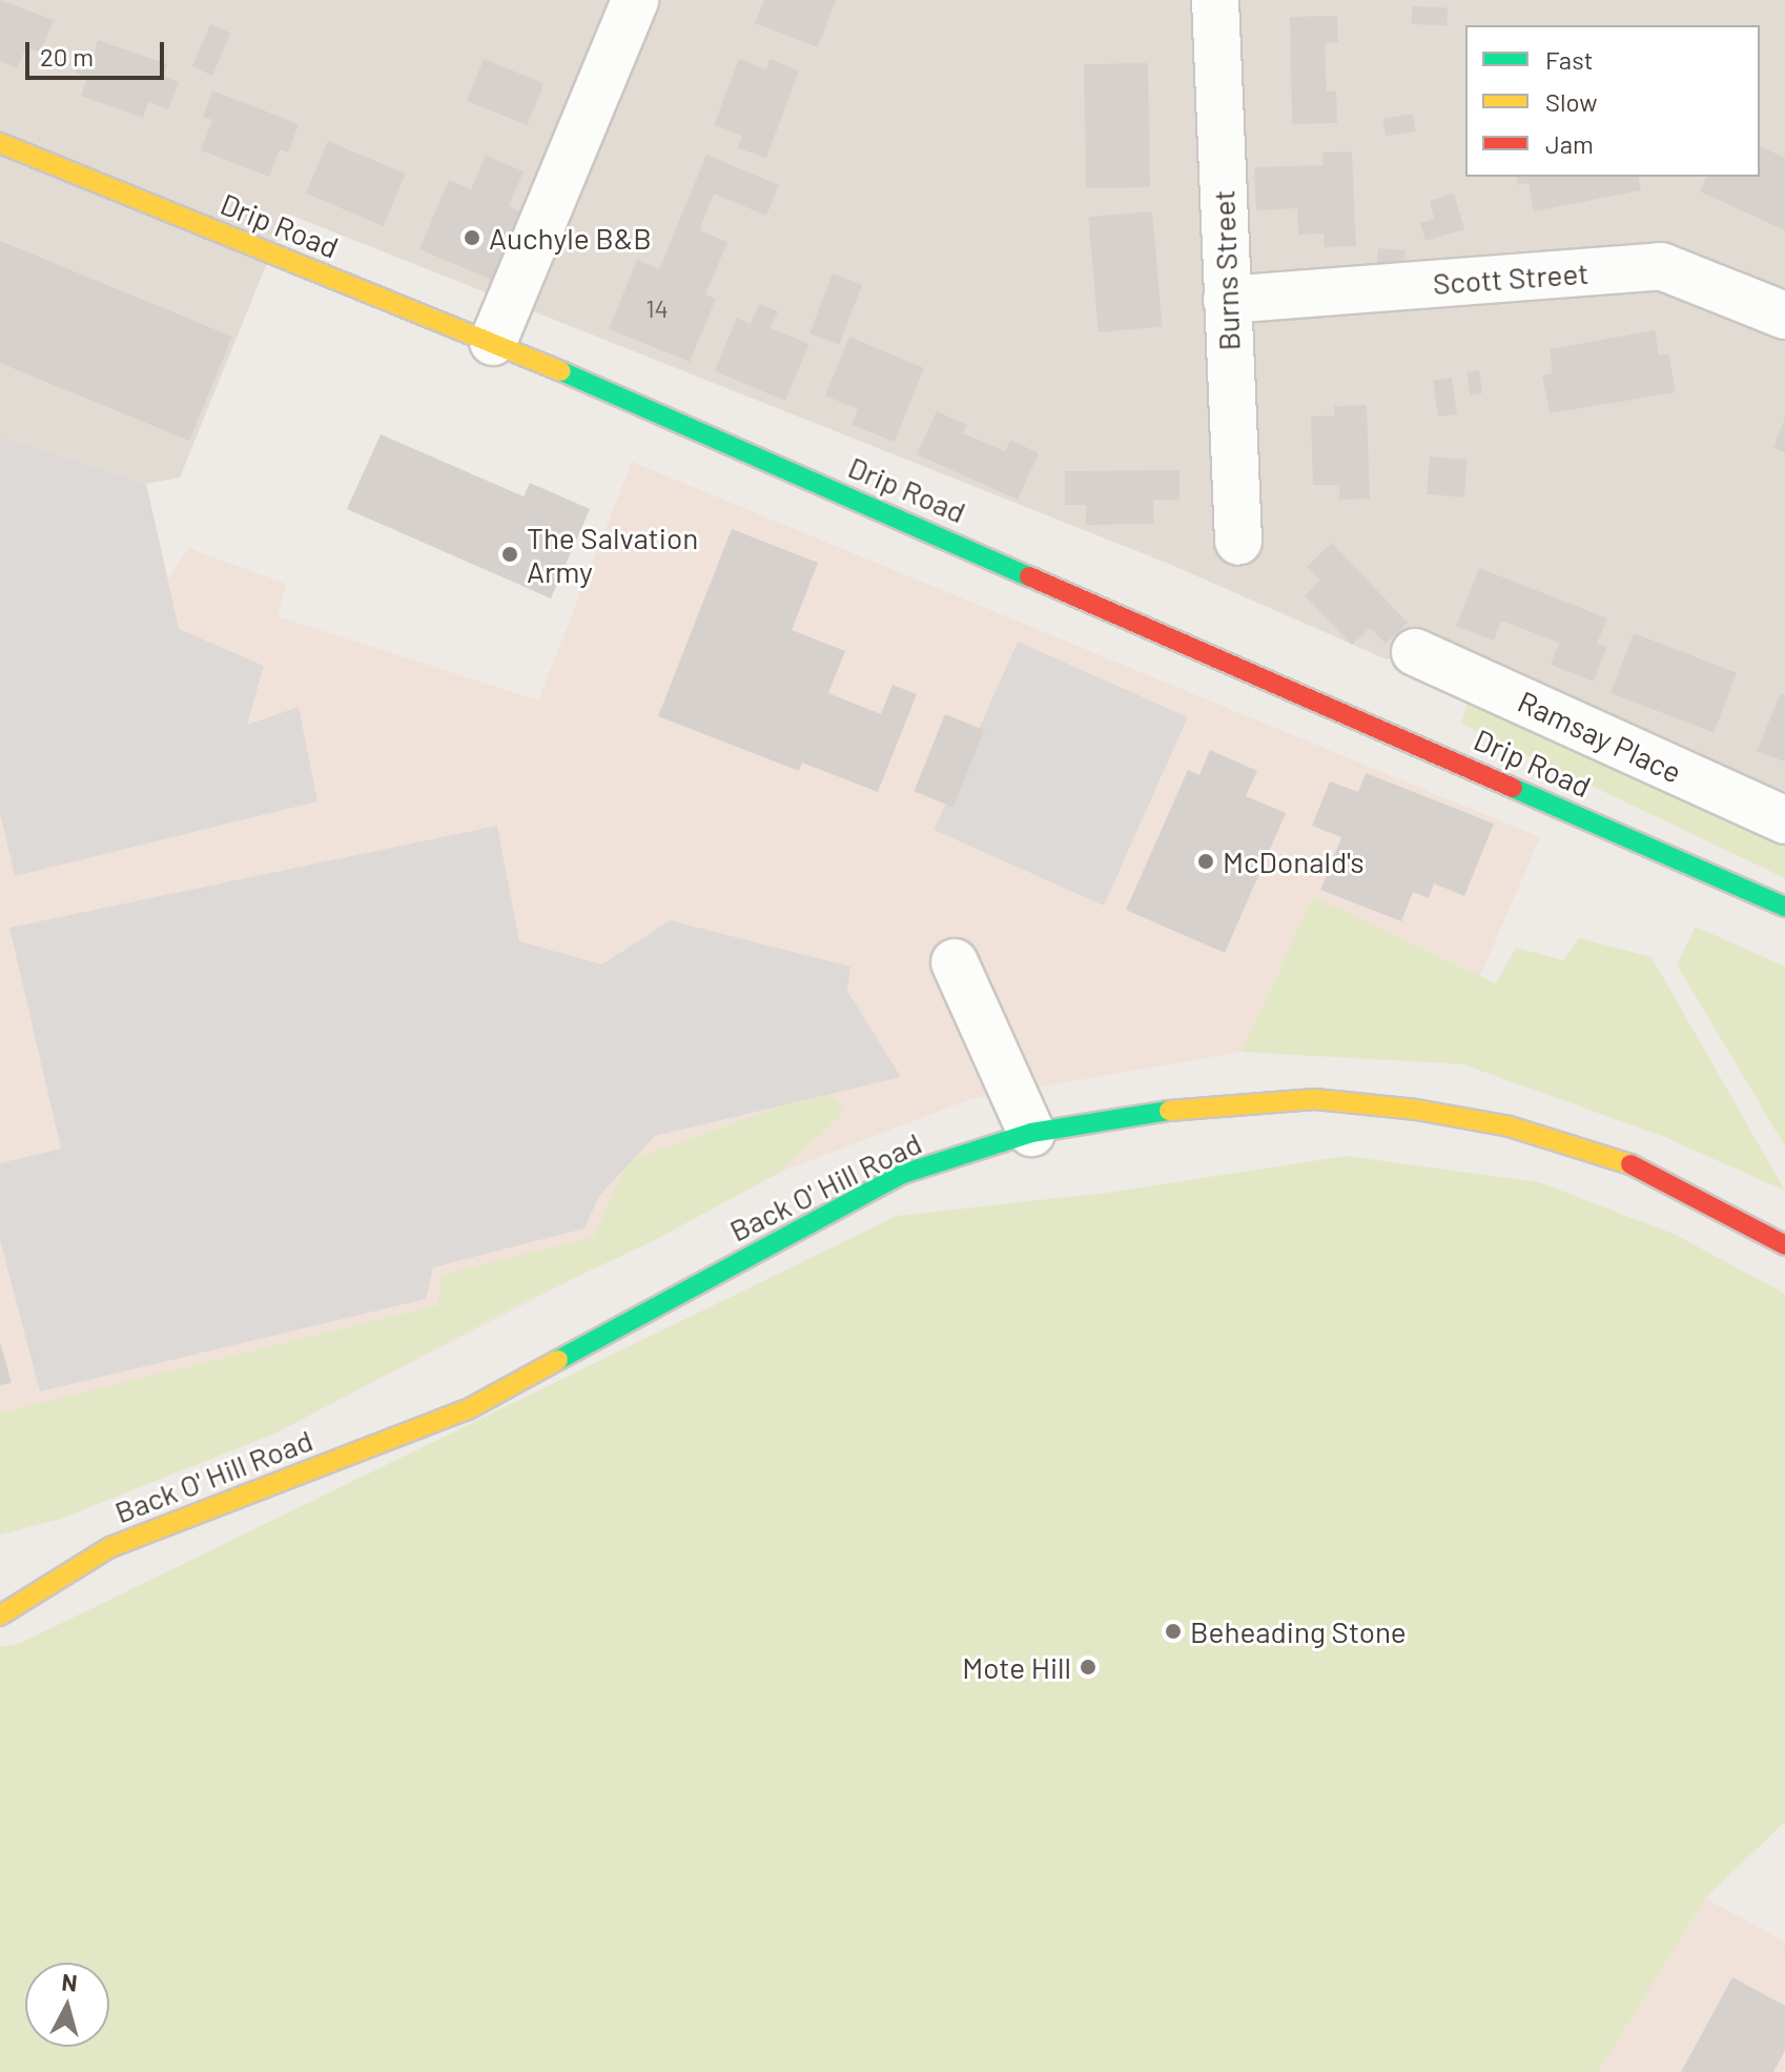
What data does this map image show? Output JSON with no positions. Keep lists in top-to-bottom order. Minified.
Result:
{"streets":{"street":["Drip Road","Burns Street","Scott Street","Ramsay Place","Back O' Hill Road"]},"crossings":[["Burns Street","Scott Street"]],"places":["Auchyle B&B","The Salvation Army","McDonald's","Beheading Stone","Mote Hill"],"house_numbers":["14"],"legend":["Fast","Slow","Jam"],"scale_bar":"20 m","north":"top"}
